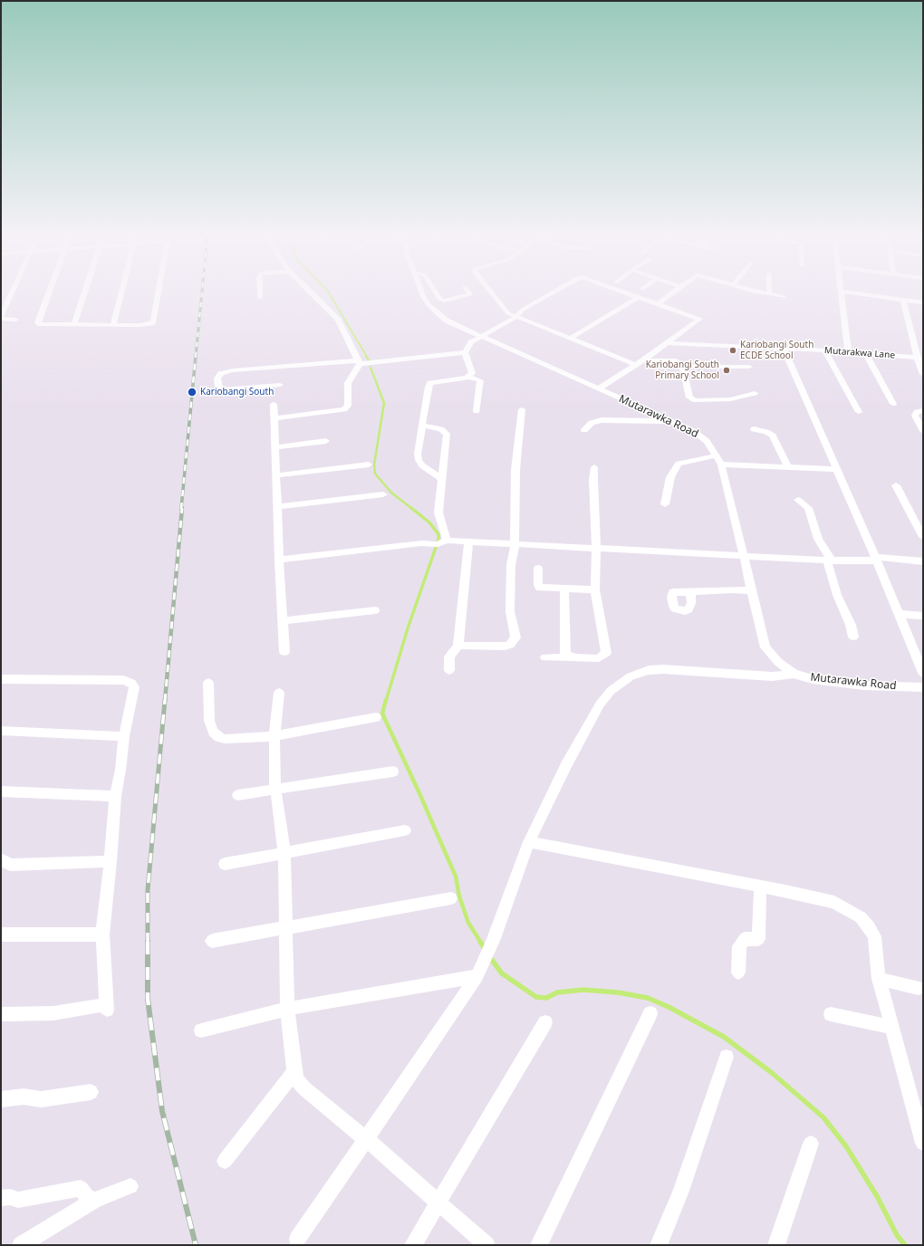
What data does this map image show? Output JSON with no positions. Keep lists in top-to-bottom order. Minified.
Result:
{"streets":{"street":["Mutarakwa Lane","Mutarawka Road"]},"places":["Kariobangi South ECDE School","Kariobangi South Primary School","Kariobangi South"]}
